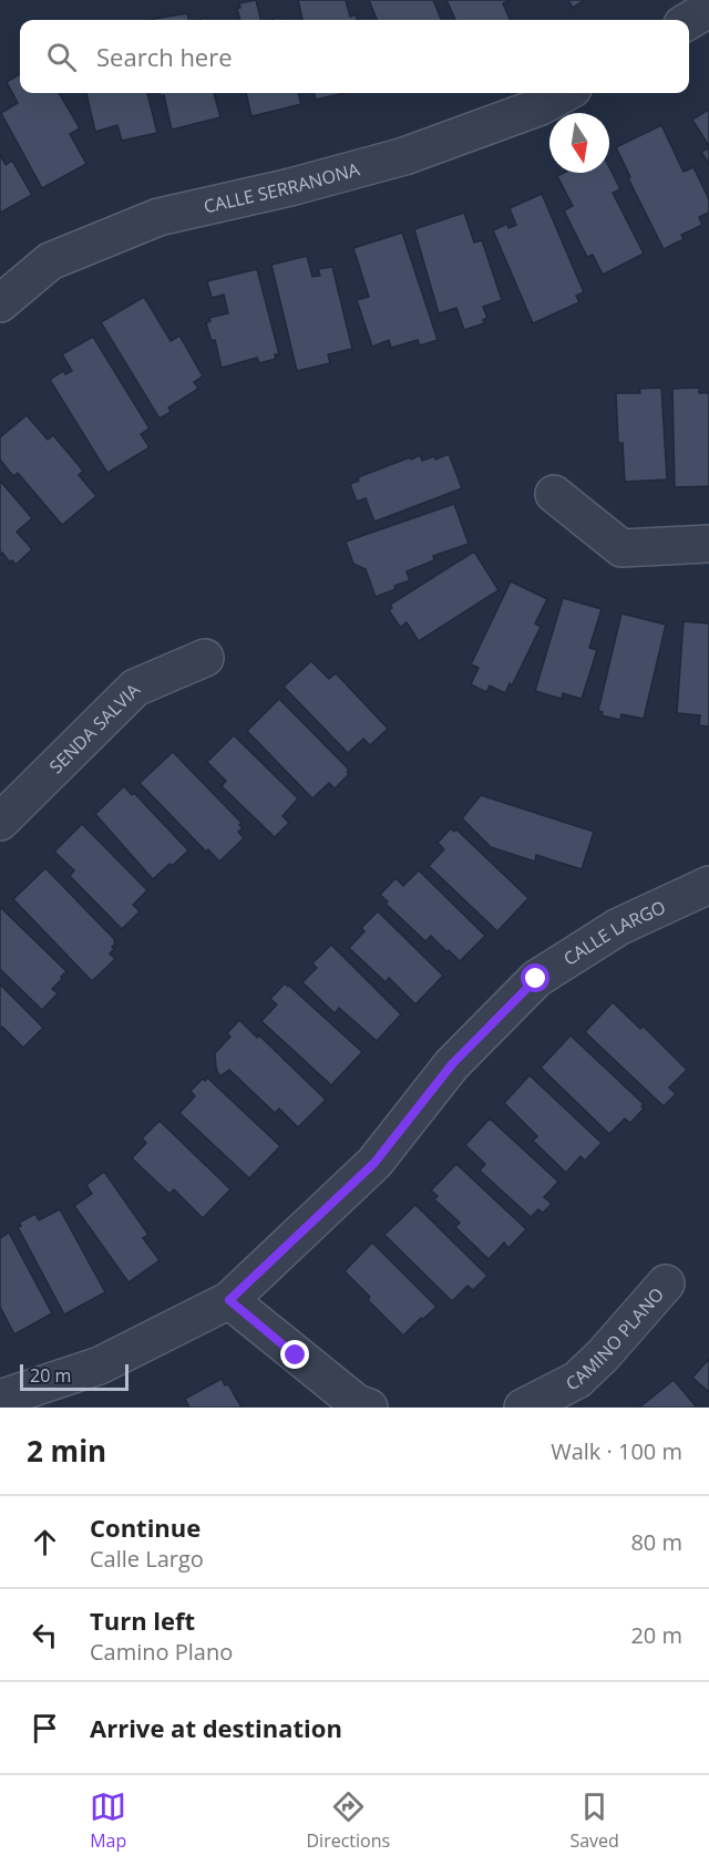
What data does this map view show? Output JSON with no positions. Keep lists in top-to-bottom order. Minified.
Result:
{"streets":{"street":["CALLE SERRANONA","SENDA SALVIA","CALLE LARGO","CAMINO PLANO"]},"scale_bar":"20 m","north":"bottom","page":{"search":"Search here","scale":"20 m","heading":["2 min","Walk · 100 m"],"list":[["Continue","Calle Largo","80 m"],["Turn left","Camino Plano","20 m"],"Arrive at destination"],"nav":["Map","Directions","Saved"]}}
